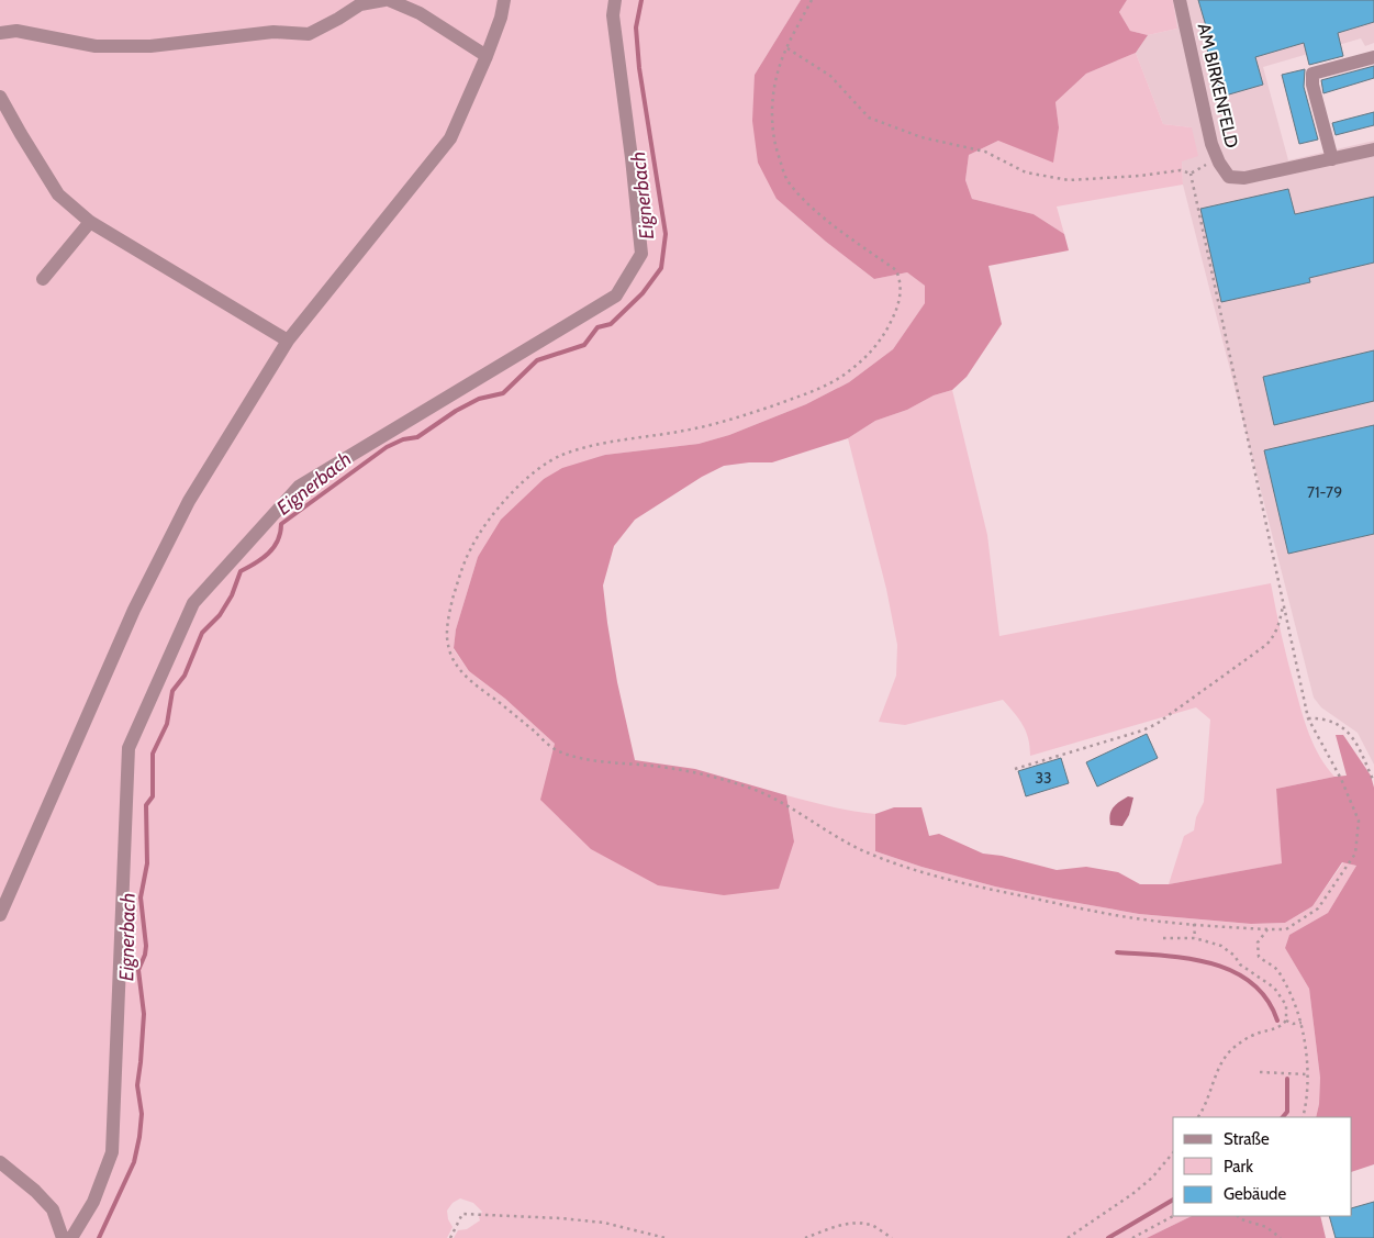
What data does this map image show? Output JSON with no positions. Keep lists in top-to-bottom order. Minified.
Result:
{"streets":{"street":["AM BIRKENFELD"]},"water":["Eignerbach"],"house_numbers":["71-79","33"],"legend":["Straße","Park","Gebäude"]}
